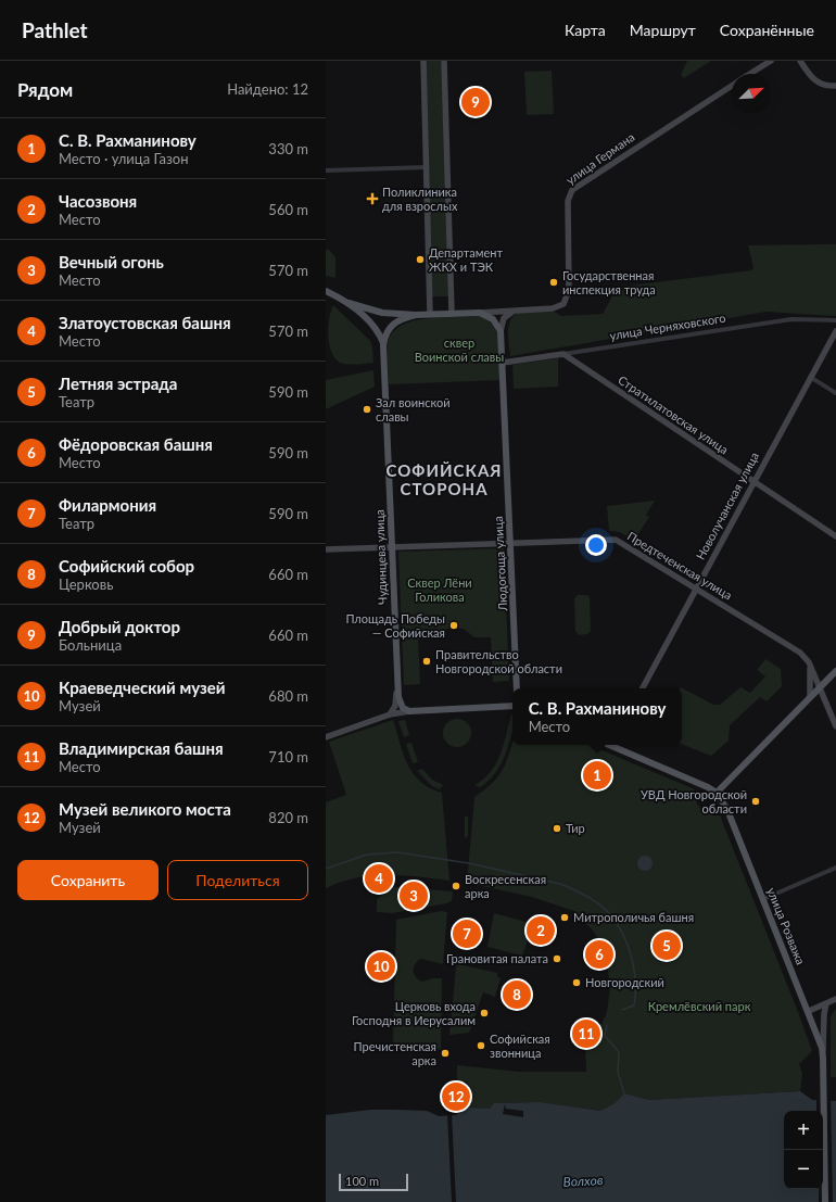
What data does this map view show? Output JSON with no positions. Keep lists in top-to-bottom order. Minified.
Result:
{"streets":{"main road":["Чудинцева улица","Людогоща улица","улица Розважа"],"street":["улица Германа","улица Черняховского","Стратилатовская улица","Новолучанская улица","Предтеченская улица"]},"crossings":[["улица Черняховского","Стратилатовская улица"],["улица Черняховского","Людогоща улица"],["Стратилатовская улица","Новолучанская улица"],["Новолучанская улица","Предтеченская улица"],["Чудинцева улица","Предтеченская улица"],["Людогоща улица","Предтеченская улица"]],"districts":["СОФИЙСКАЯ СТОРОНА"],"water":["Волхов"],"parks":["сквер Воинской славы","Сквер Лёни Голикова","Кремлёвский парк"],"places":{"health":["Поликлиника для взрослых"],"other":["Департамент ЖКХ и ТЭК","Государственная инспекция труда","Зал воинской славы","Площадь Победы — Софийская","Правительство Новгородской области","УВД Новгородской области","Тир","Воскресенская арка","Митрополичья башня","Грановитая палата","Новгородский","Церковь входа Господня в Иерусалим","Софийская звонница","Пречистенская арка"]},"scale_bar":"100 m","north":"top right","page":{"header":"Pathlet","nav":["Карта","Маршрут","Сохранённые"],"heading":["Рядом","Найдено: 12"],"pins":["9","1","4","3","2","7","5","6","10","8","11","12"],"list":[{"mark":"1","name":"С. В. Рахманинову","note":"Место · улица Газон","value":"330 m"},{"mark":"2","name":"Часозвоня","note":"Место","value":"560 m"},{"mark":"3","name":"Вечный огонь","note":"Место","value":"570 m"},{"mark":"4","name":"Златоустовская башня","note":"Место","value":"570 m"},{"mark":"5","name":"Летняя эстрада","note":"Театр","value":"590 m"},{"mark":"6","name":"Фёдоровская башня","note":"Место","value":"590 m"},{"mark":"7","name":"Филармония","note":"Театр","value":"590 m"},{"mark":"8","name":"Софийский собор","note":"Церковь","value":"660 m"},{"mark":"9","name":"Добрый доктор","note":"Больница","value":"660 m"},{"mark":"10","name":"Краеведческий музей","note":"Музей","value":"680 m"},{"mark":"11","name":"Владимирская башня","note":"Место","value":"710 m"},{"mark":"12","name":"Музей великого моста","note":"Музей","value":"820 m"}],"popup":["С. В. Рахманинову","Место"],"buttons":["Сохранить","Поделиться"],"map_buttons":["+","−"],"scale":"100 m"}}
